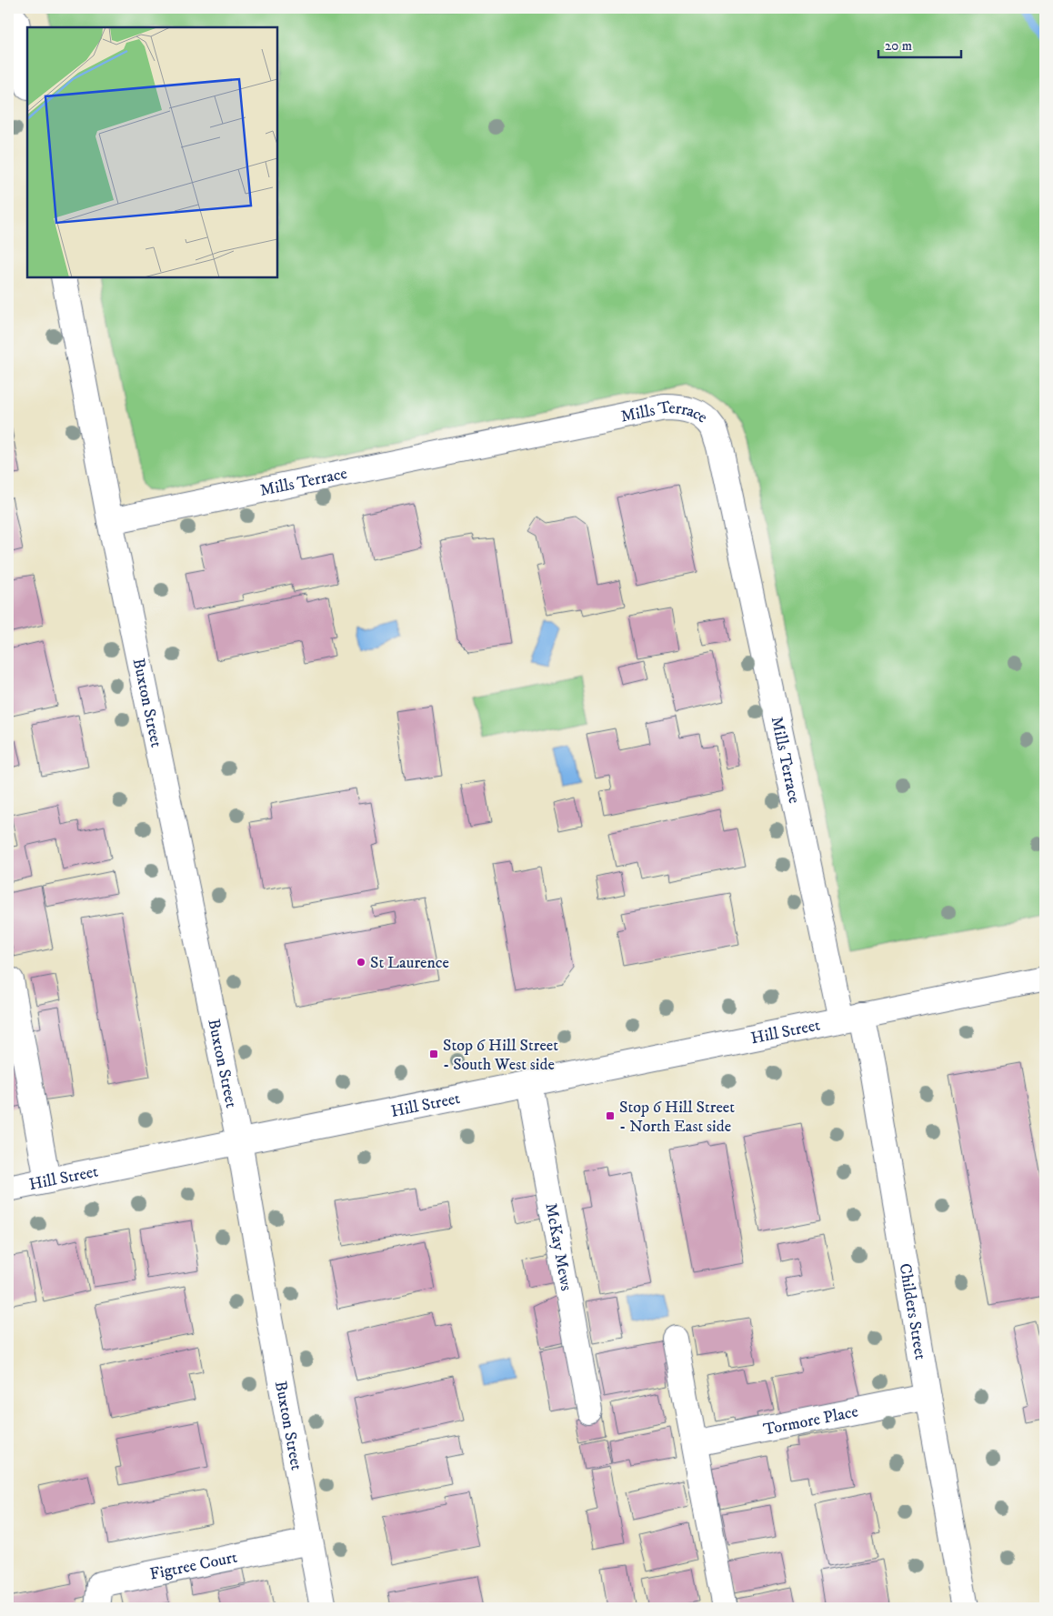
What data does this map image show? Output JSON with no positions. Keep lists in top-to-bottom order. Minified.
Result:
{"streets":{"street":["Mills Terrace","Buxton Street","Hill Street","McKay Mews","Childers Street","Tormore Place","Figtree Court"]},"crossings":[["Mills Terrace","Buxton Street"],["Mills Terrace","Hill Street"],["Mills Terrace","Childers Street"],["Buxton Street","Hill Street"],["Buxton Street","Figtree Court"],["Hill Street","McKay Mews"],["Hill Street","Childers Street"],["Childers Street","Tormore Place"]],"places":{"other":["St Laurence"],"transit":["Stop 6 Hill Street - South West side","Stop 6 Hill Street - North East side"]},"scale_bar":"20 m"}
